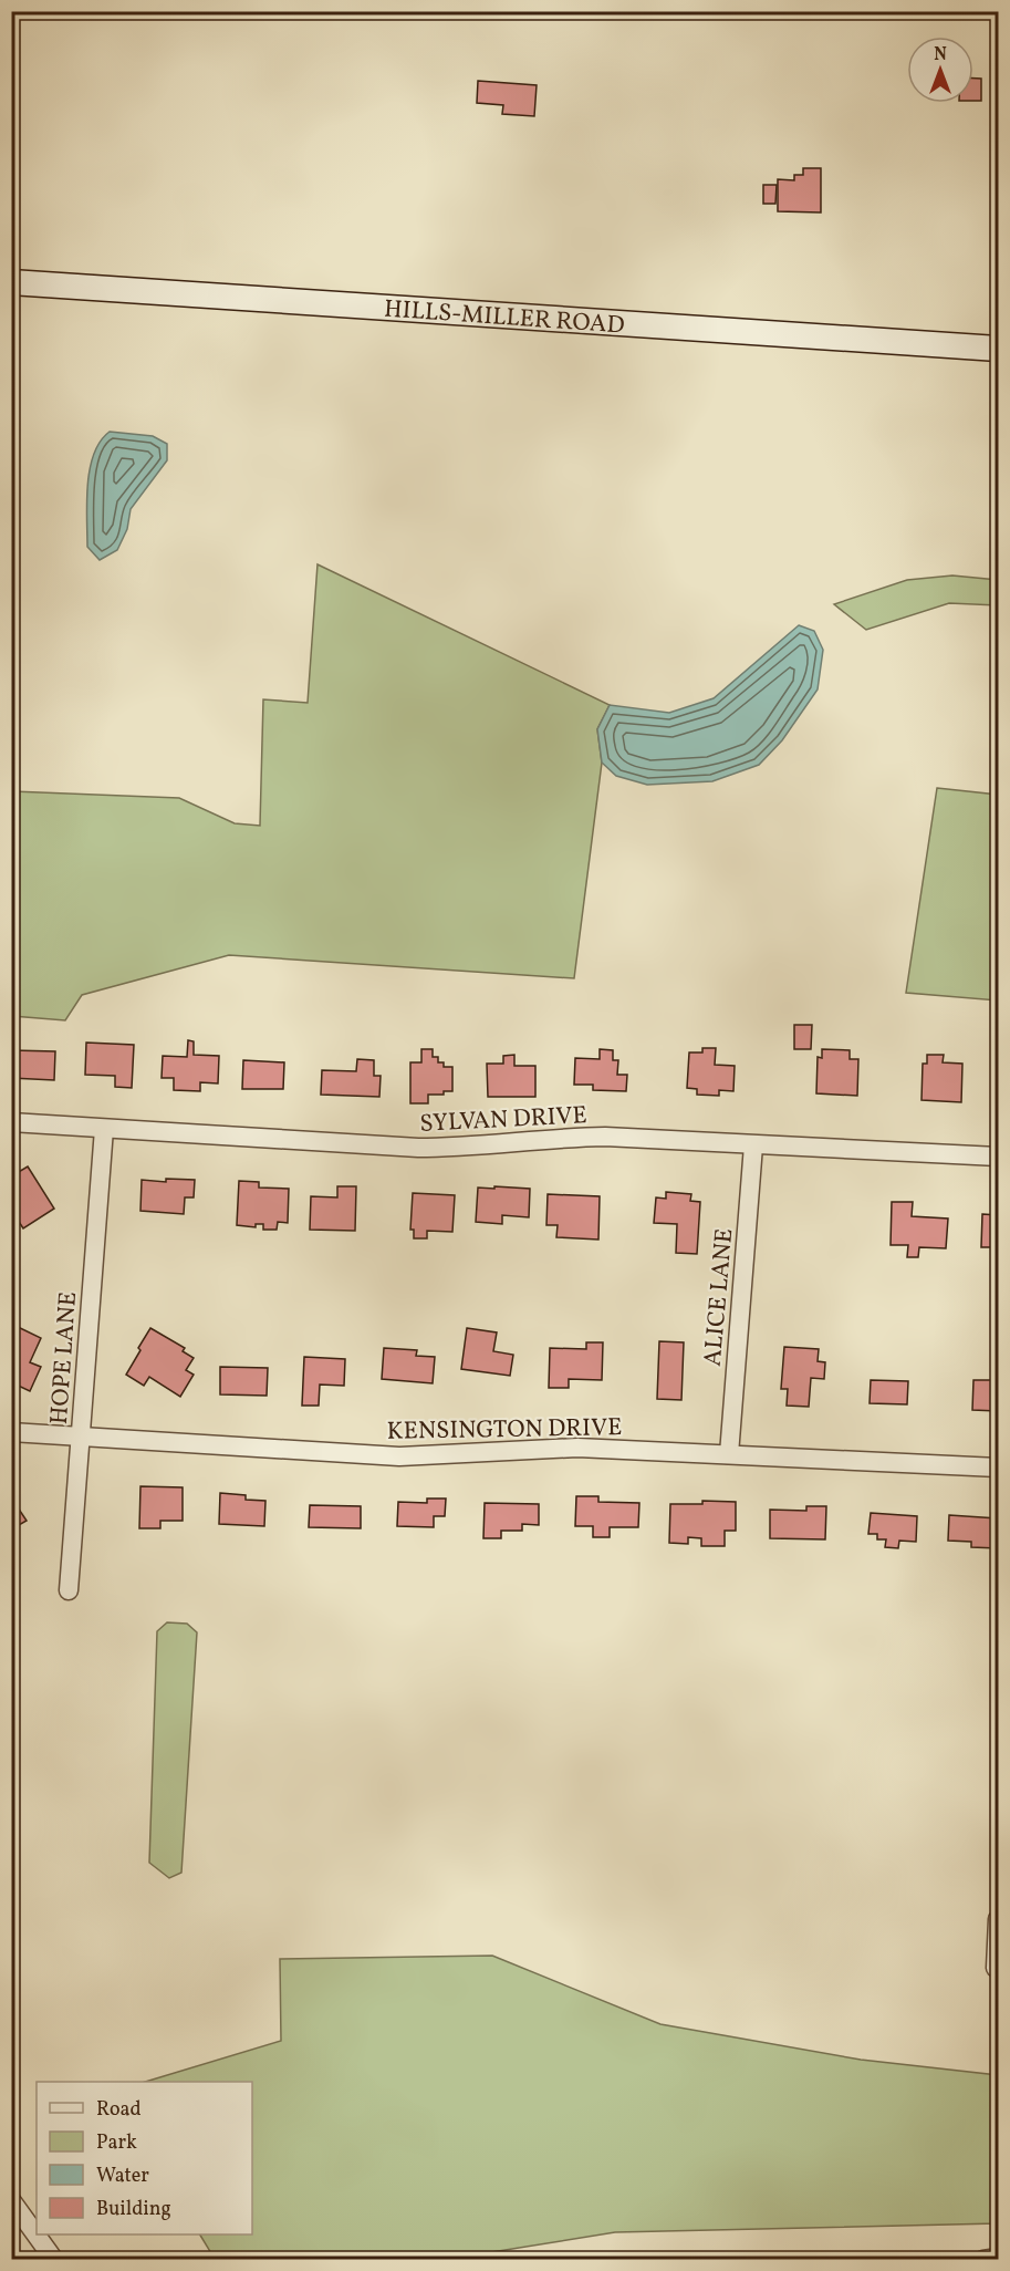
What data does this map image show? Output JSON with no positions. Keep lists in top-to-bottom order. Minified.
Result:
{"streets":{"street":["HILLS-MILLER ROAD","SYLVAN DRIVE","ALICE LANE","HOPE LANE","KENSINGTON DRIVE"]},"crossings":[["SYLVAN DRIVE","ALICE LANE"],["SYLVAN DRIVE","HOPE LANE"],["ALICE LANE","KENSINGTON DRIVE"],["HOPE LANE","KENSINGTON DRIVE"]],"legend":["Road","Park","Water","Building"],"north":"top"}
